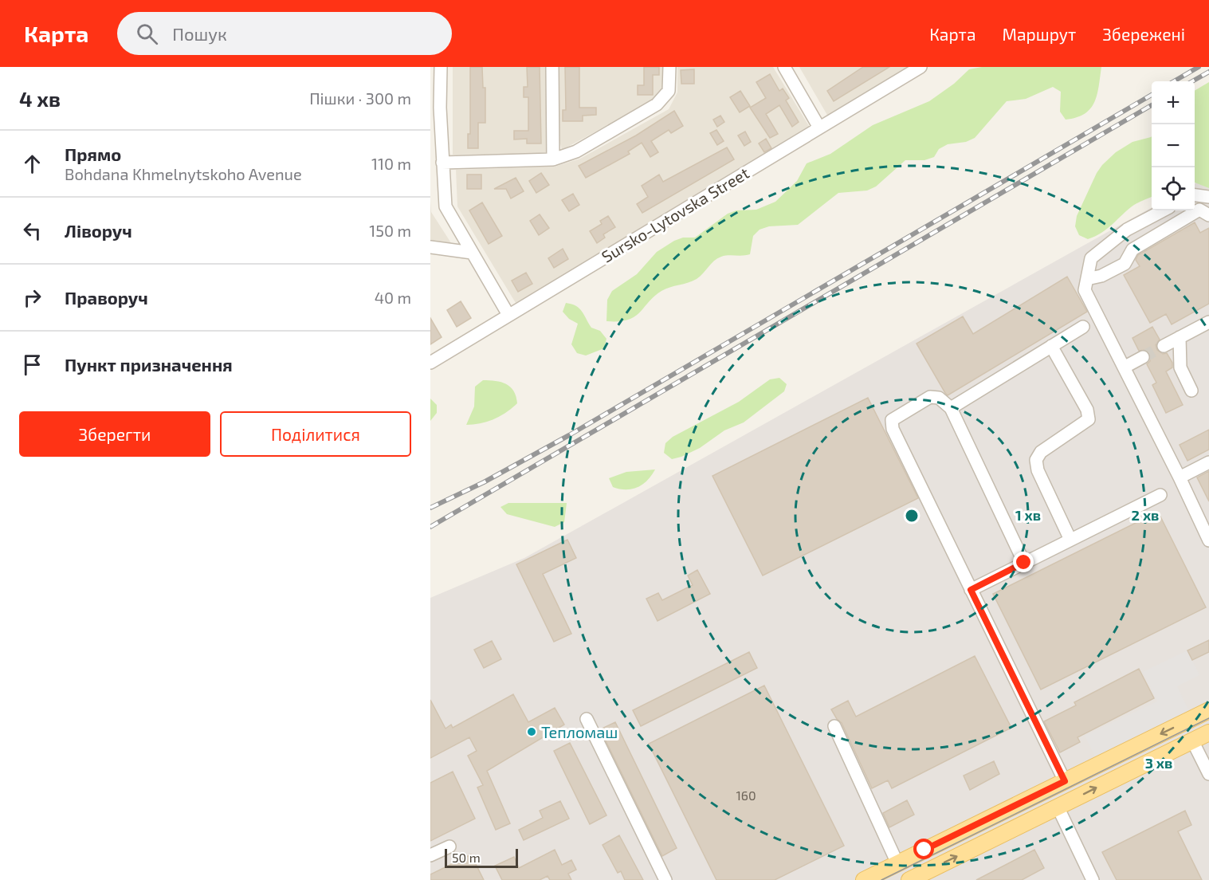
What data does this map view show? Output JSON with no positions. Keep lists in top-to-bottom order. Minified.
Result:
{"streets":{"street":["Sursko-Lytovska Street"]},"places":["Тепломаш"],"house_numbers":["160"],"scale_bar":"50 m","page":{"header":"Карта","search":"Пошук","nav":["Карта","Маршрут","Збережені"],"heading":["4 хв","Пішки · 300 m"],"map_buttons":["+","−"],"list":[["Прямо","Bohdana Khmelnytskoho Avenue","110 m"],["Ліворуч","150 m"],["Праворуч","40 m"],"Пункт призначення"],"buttons":["Зберегти","Поділитися"],"scale":"50 m"},"rings":["1 хв","2 хв","3 хв"]}
